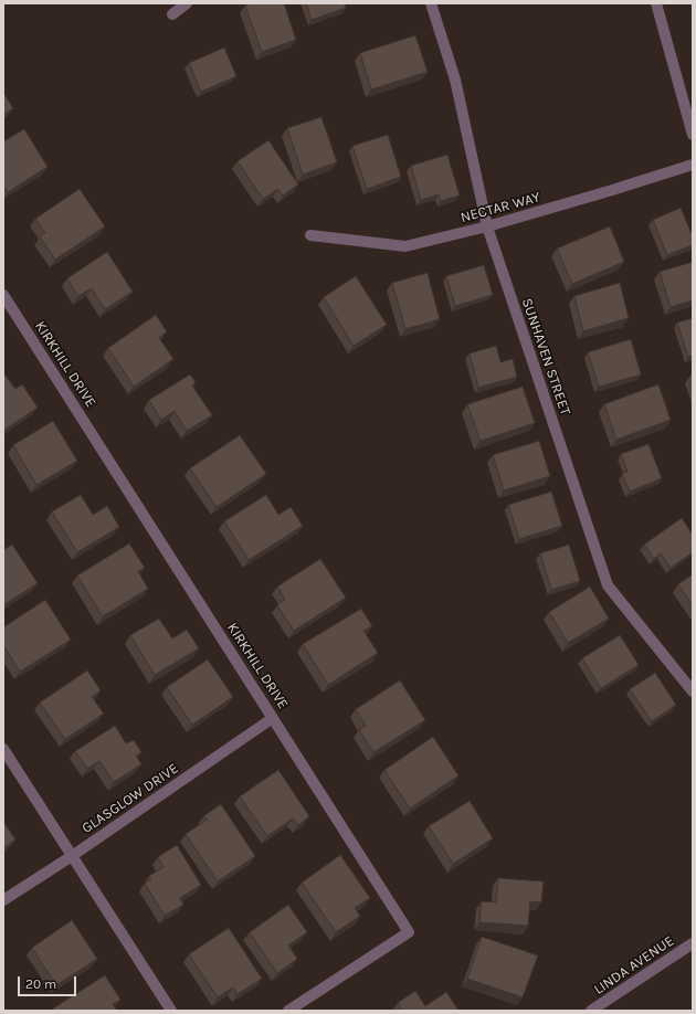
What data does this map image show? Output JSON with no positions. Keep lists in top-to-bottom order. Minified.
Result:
{"streets":{"street":["NECTAR WAY","SUNHAVEN STREET","KIRKHILL DRIVE","GLASGLOW DRIVE","LINDA AVENUE"]},"crossings":[["NECTAR WAY","SUNHAVEN STREET"],["KIRKHILL DRIVE","GLASGLOW DRIVE"]],"scale_bar":"20 m"}
